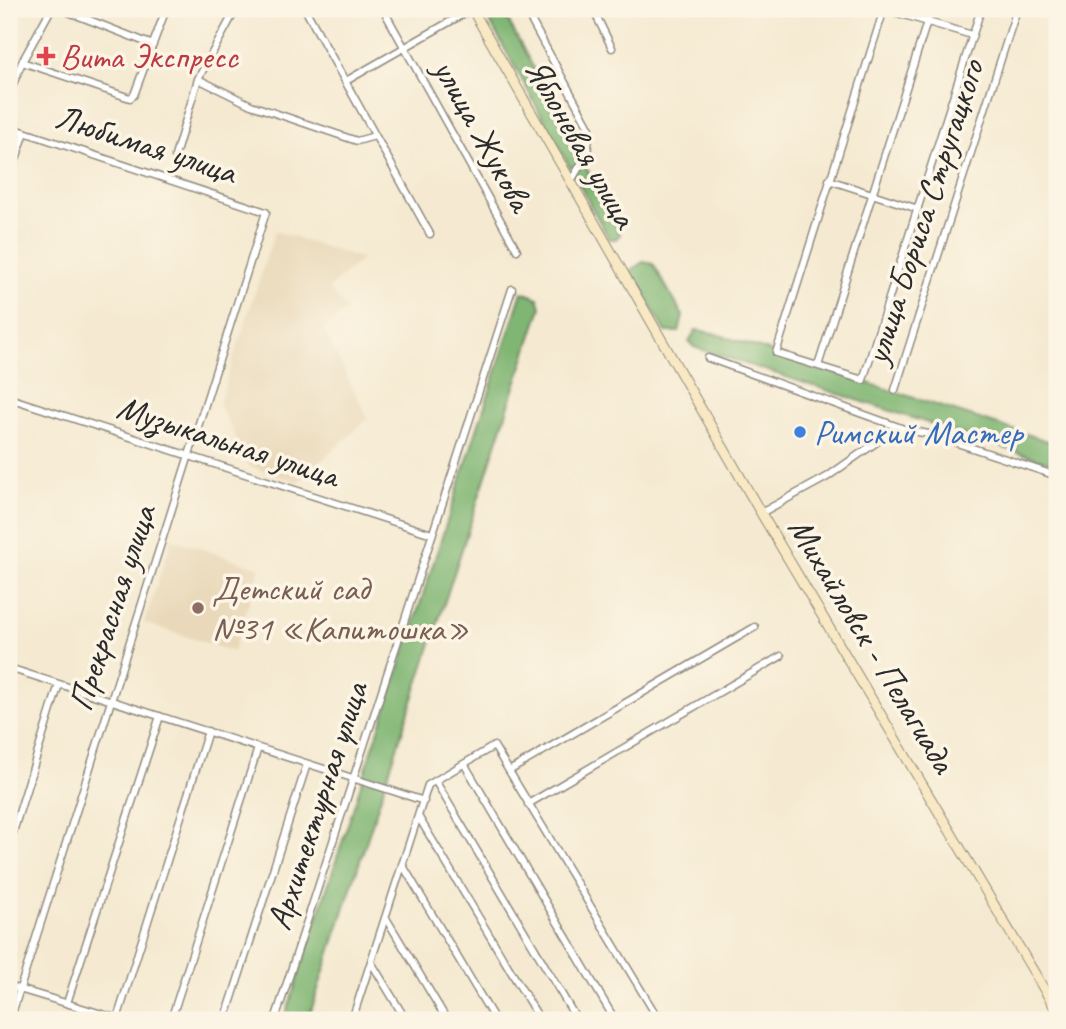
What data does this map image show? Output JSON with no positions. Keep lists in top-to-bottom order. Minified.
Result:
{"streets":{"street":["улица Жукова","Яблоневая улица","Любимая улица","улица Бориса Стругацкого","Музыкальная улица","Прекрасная улица","Михайловск - Пелагиада","Архитектурная улица"]},"crossings":[["Яблоневая улица","Михайловск - Пелагиада"],["Любимая улица","Прекрасная улица"],["Музыкальная улица","Прекрасная улица"],["Музыкальная улица","Архитектурная улица"]],"places":{"health":["Вита Экспресс"],"other":["Римский Мастер","Детский сад №31 «Капитошка»"]}}
